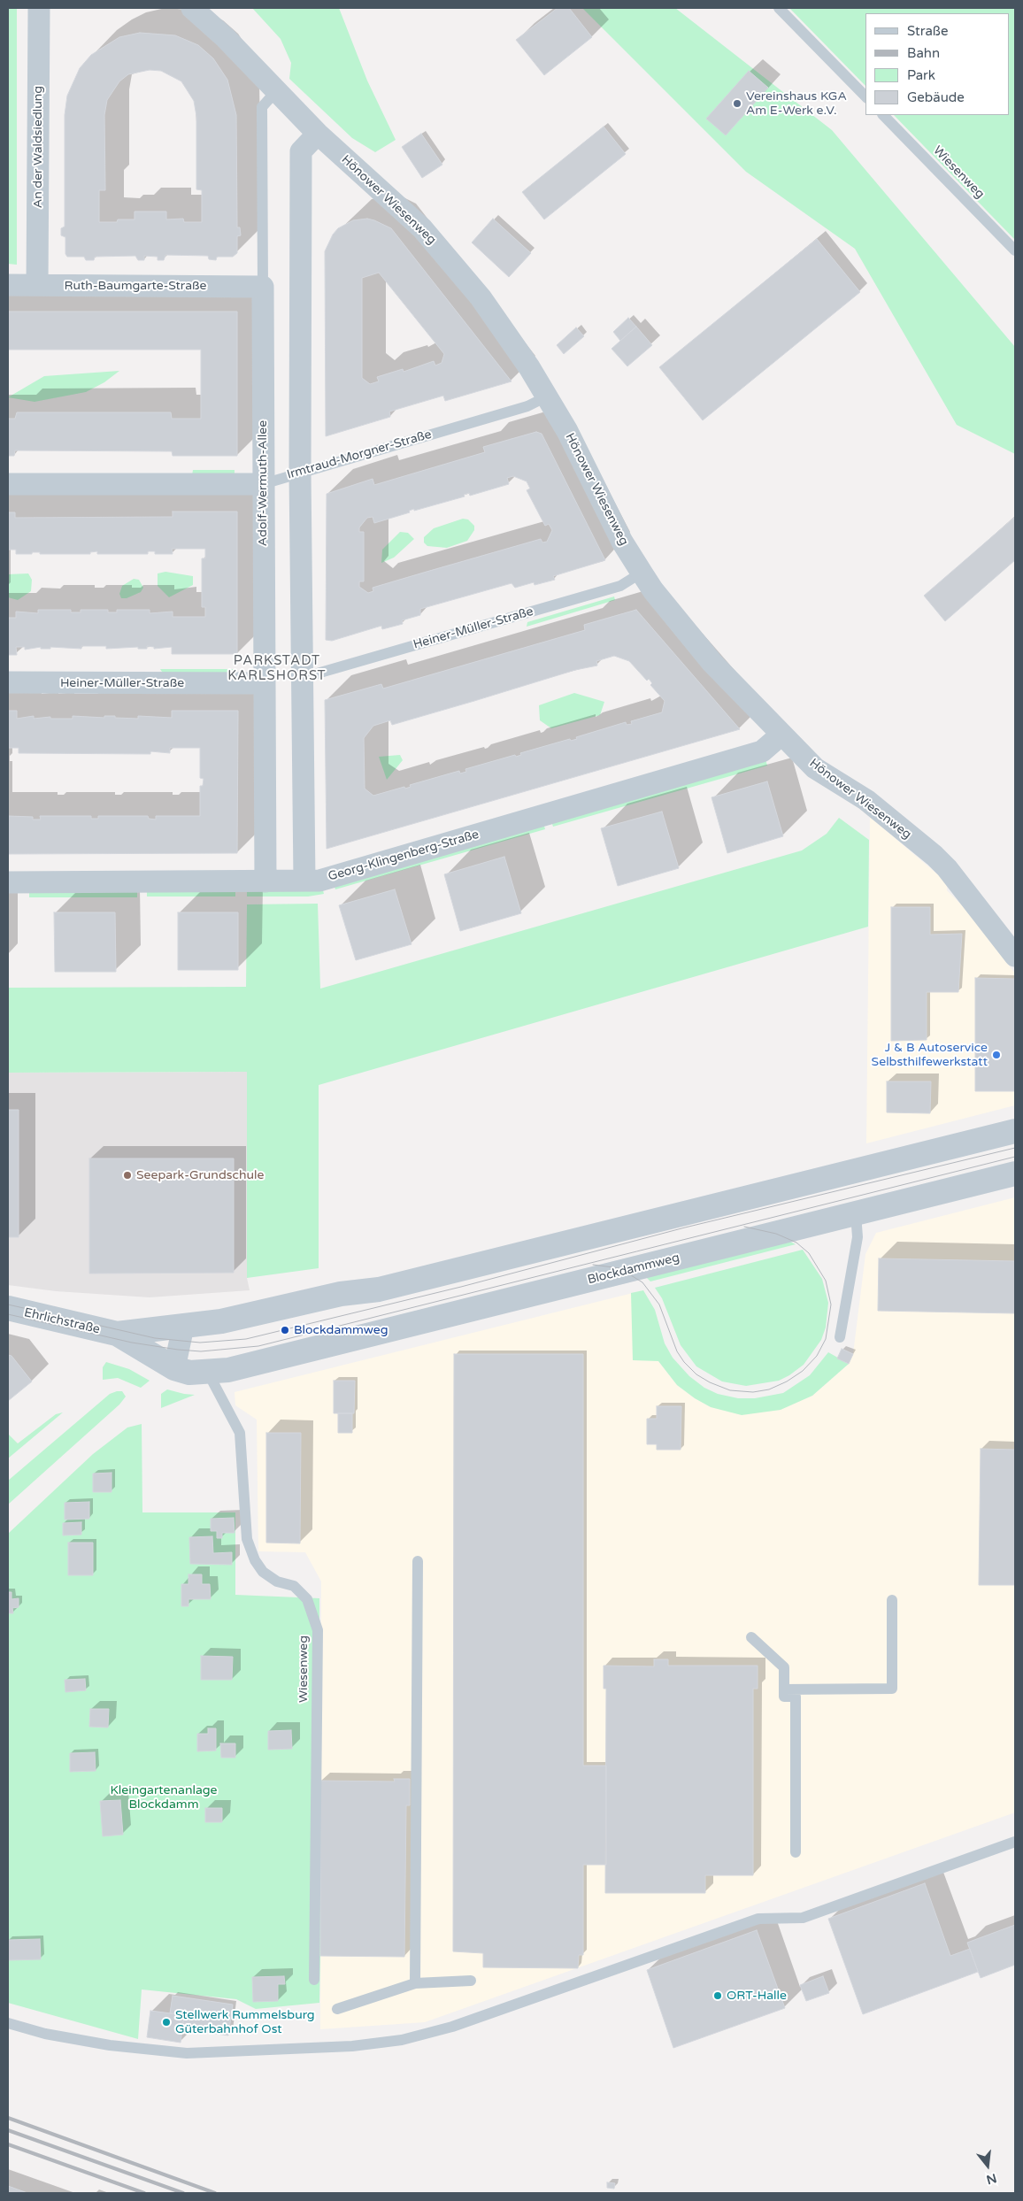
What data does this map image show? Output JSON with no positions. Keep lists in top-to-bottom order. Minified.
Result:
{"streets":{"street":["An der Waldsiedlung","Hönower Wiesenweg","Ruth-Baumgarte-Straße","Irmtraud-Morgner-Straße","Adolf-Wermuth-Allee","Heiner-Müller-Straße","Georg-Klingenberg-Straße","Blockdammweg","Ehrlichstraße"],"lane":["Wiesenweg"]},"crossings":[["An der Waldsiedlung","Ruth-Baumgarte-Straße"],["Wiesenweg","Blockdammweg"],["Hönower Wiesenweg","Irmtraud-Morgner-Straße"],["Hönower Wiesenweg","Adolf-Wermuth-Allee"],["Hönower Wiesenweg","Heiner-Müller-Straße"],["Hönower Wiesenweg","Georg-Klingenberg-Straße"],["Ruth-Baumgarte-Straße","Adolf-Wermuth-Allee"],["Irmtraud-Morgner-Straße","Adolf-Wermuth-Allee"],["Adolf-Wermuth-Allee","Heiner-Müller-Straße"],["Adolf-Wermuth-Allee","Georg-Klingenberg-Straße"],["Blockdammweg","Ehrlichstraße"]],"districts":["PARKSTADT KARLSHORST"],"parks":["Kleingartenanlage Blockdamm"],"places":["Vereinshaus KGA Am E-Werk e.V.","J & B Autoservice Selbsthilfewerkstatt","Seepark-Grundschule","Blockdammweg","ORT-Halle","Stellwerk Rummelsburg Güterbahnhof Ost"],"legend":["Straße","Bahn","Park","Gebäude"],"north":"bottom"}
